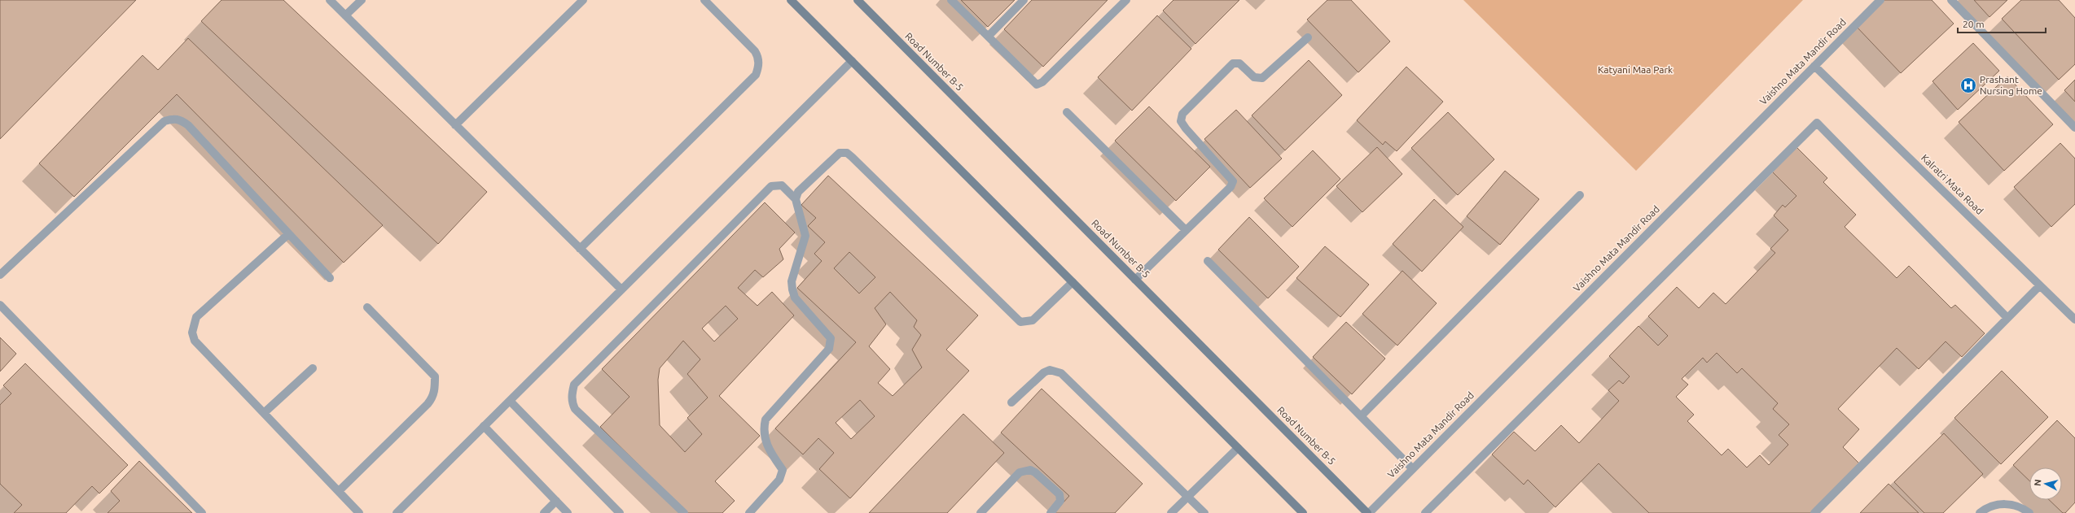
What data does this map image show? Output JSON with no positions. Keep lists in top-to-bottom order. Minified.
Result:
{"streets":{"street":["Road Number B-5","Vaishno Mata Mandir Road","Kalratri Mata Road"]},"crossings":[["Road Number B-5","Vaishno Mata Mandir Road"],["Vaishno Mata Mandir Road","Kalratri Mata Road"]],"parks":["Katyani Maa Park"],"places":{"hospital":["Prashant Nursing Home"]},"scale_bar":"20 m","north":"left"}
